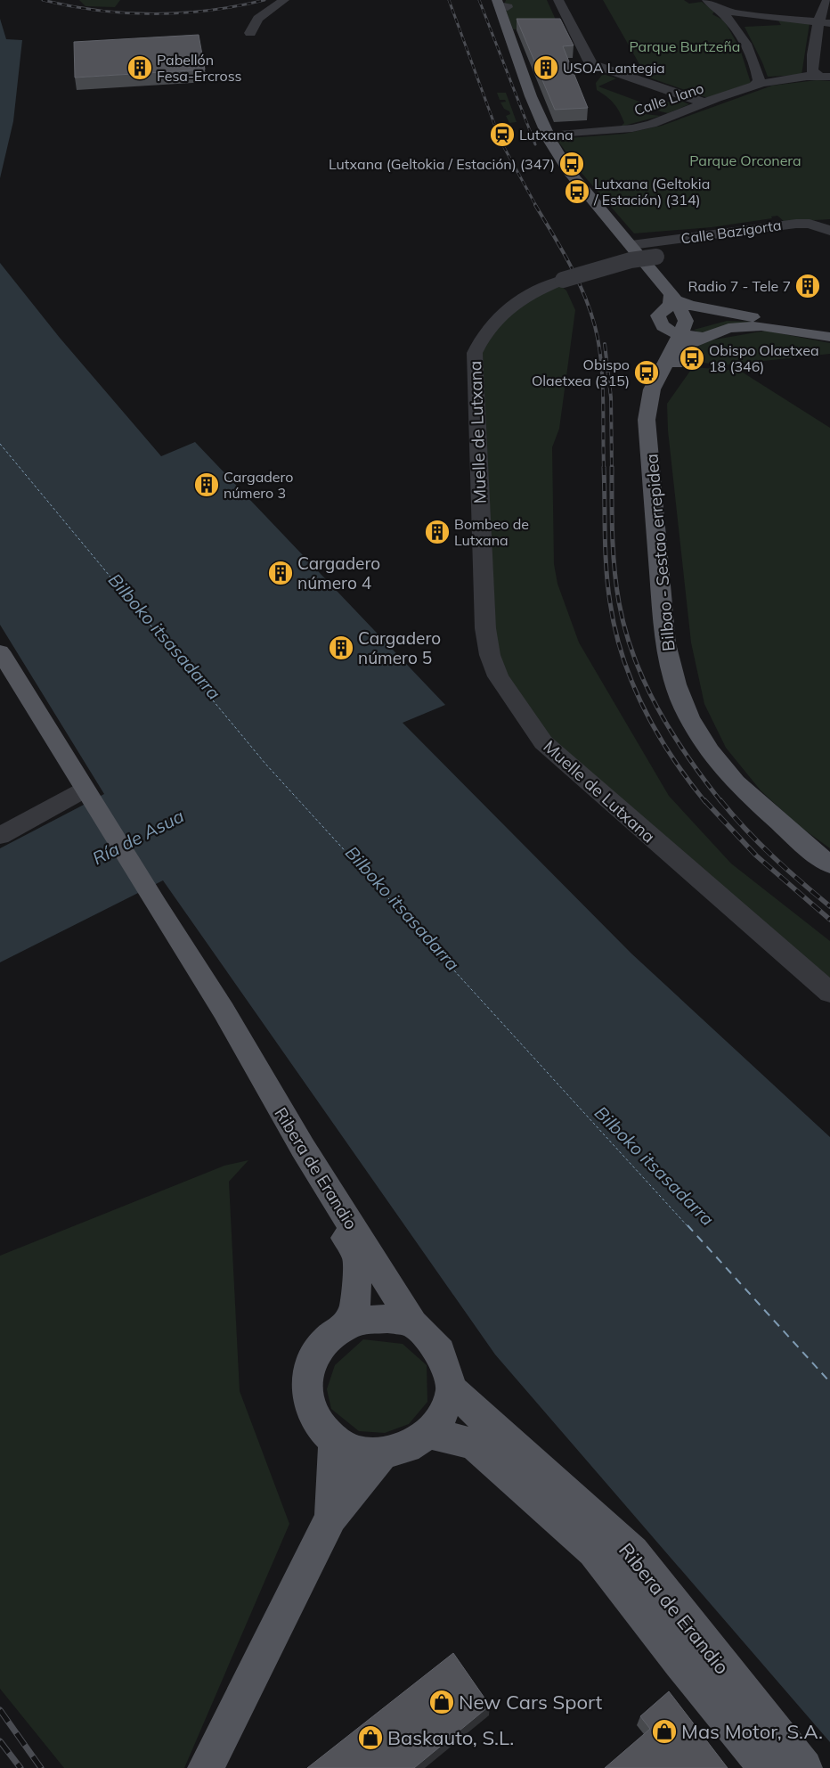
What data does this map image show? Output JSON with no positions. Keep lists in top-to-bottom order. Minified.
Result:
{"streets":{"main road":["Bilbao - Sestao errepidea","Ribera de Erandio"],"street":["Calle Llano","Calle Bazigorta","Muelle de Lutxana"]},"crossings":[["Calle Bazigorta","Muelle de Lutxana"]],"water":["Bilboko itsasadarra","Ría de Asua"],"parks":["Parque Burtzeña","Parque Orconera"],"places":{"building":["Pabellón Fesa-Ercross","USOA Lantegia","Radio 7 - Tele 7","Cargadero número 3","Bombeo de Lutxana","Cargadero número 4","Cargadero número 5"],"station":["Lutxana"],"bus stop":["Lutxana (Geltokia / Estación) (347)","Lutxana (Geltokia / Estación) (314)","Obispo Olaetxea 18 (346)","Obispo Olaetxea (315)"],"shop":["New Cars Sport","Mas Motor, S.A.","Baskauto, S.L."]}}
